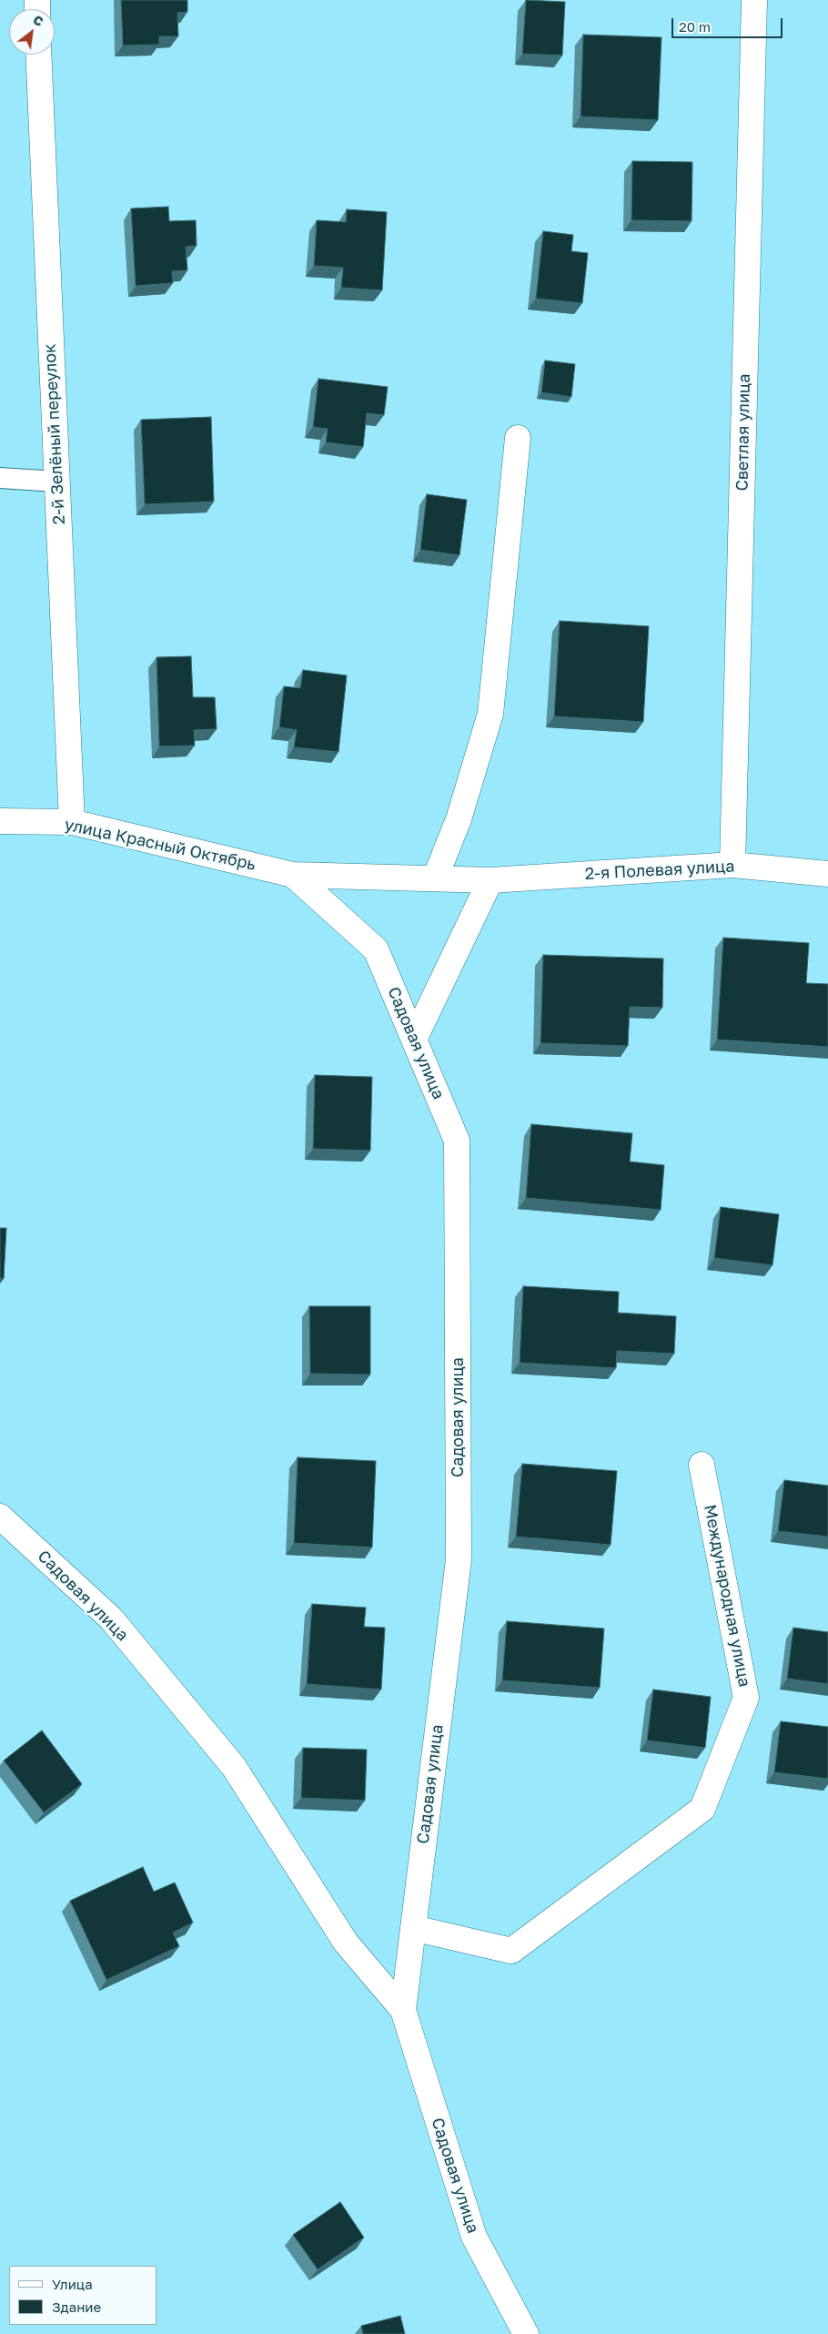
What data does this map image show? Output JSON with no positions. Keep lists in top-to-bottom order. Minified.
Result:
{"streets":{"street":["Светлая улица","2-й Зелёный переулок","улица Красный Октябрь","2-я Полевая улица","Садовая улица","Международная улица"]},"crossings":[["Светлая улица","2-я Полевая улица"],["2-й Зелёный переулок","улица Красный Октябрь"],["улица Красный Октябрь","2-я Полевая улица"],["улица Красный Октябрь","Садовая улица"],["Садовая улица","Международная улица"]],"legend":["Улица","Здание"],"scale_bar":"20 m","north":"top right"}
